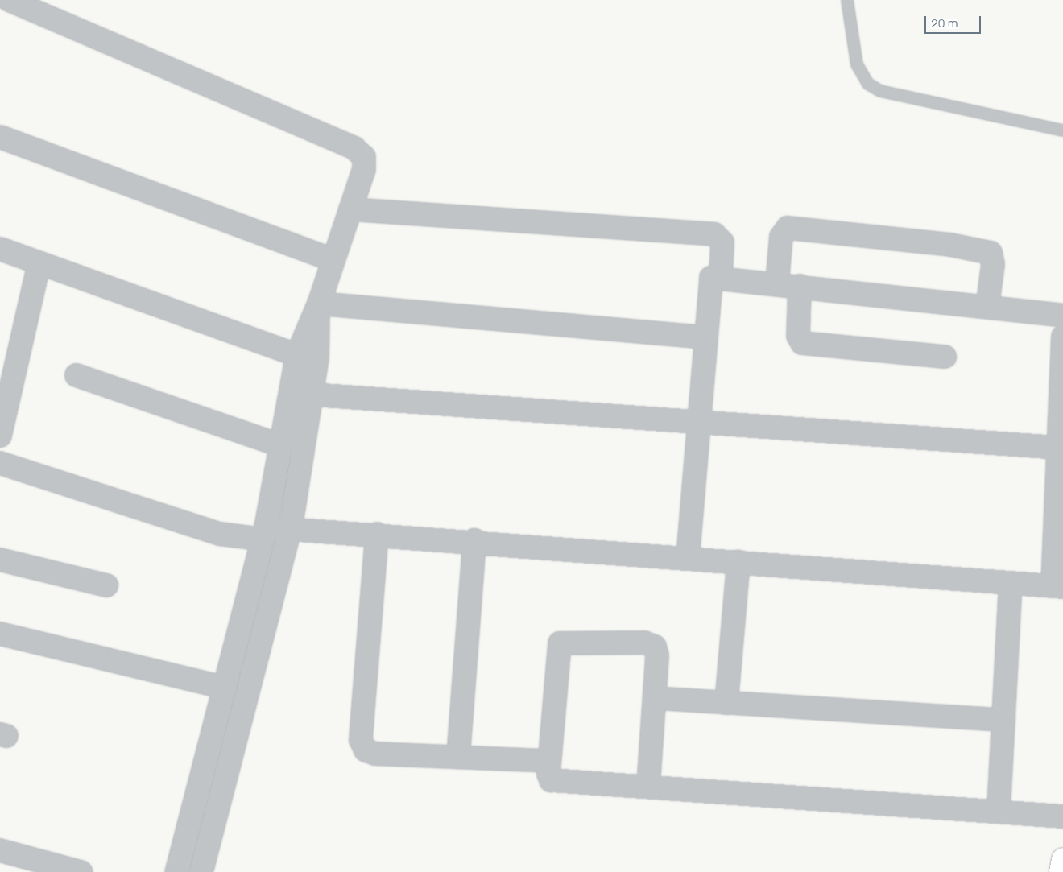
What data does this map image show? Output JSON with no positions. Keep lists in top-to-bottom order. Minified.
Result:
{"scale_bar":"20 m"}
